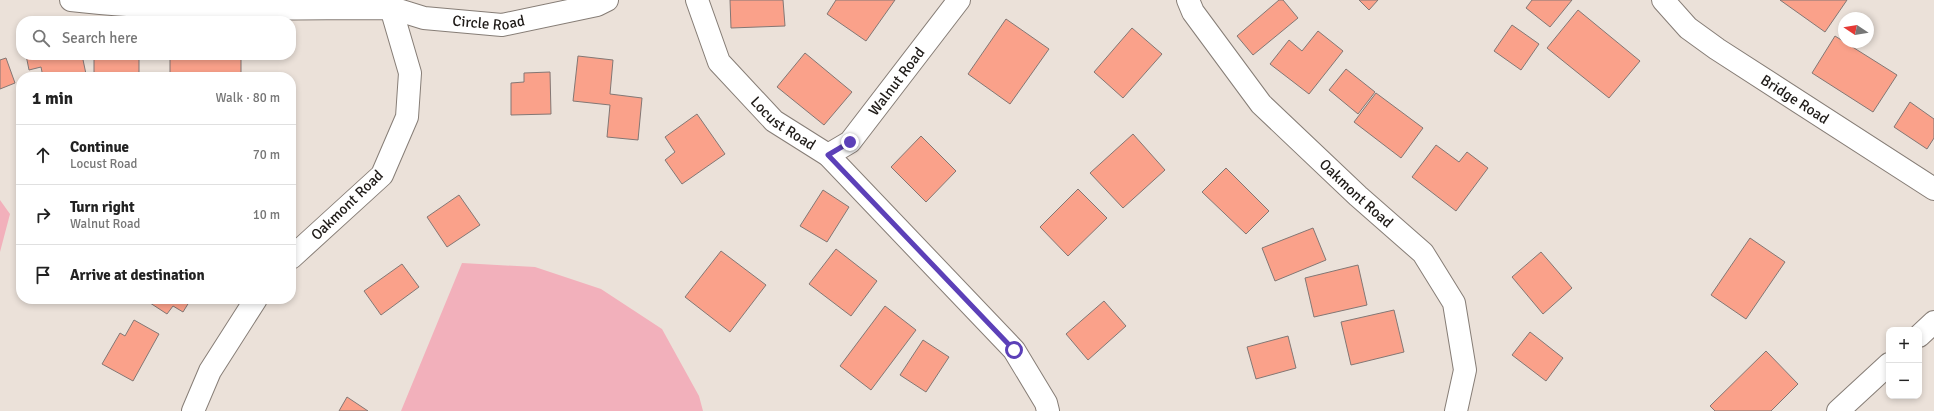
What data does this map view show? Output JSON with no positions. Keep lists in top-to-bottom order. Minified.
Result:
{"streets":{"street":["Circle Road","Walnut Road","Bridge Road","Locust Road","Oakmont Road"]},"crossings":[["Circle Road","Oakmont Road"],["Walnut Road","Locust Road"]],"north":"left","page":{"search":"Search here","heading":["1 min","Walk · 80 m"],"list":[["Continue","Locust Road","70 m"],["Turn right","Walnut Road","10 m"],"Arrive at destination"],"map_buttons":["+","−"]}}
